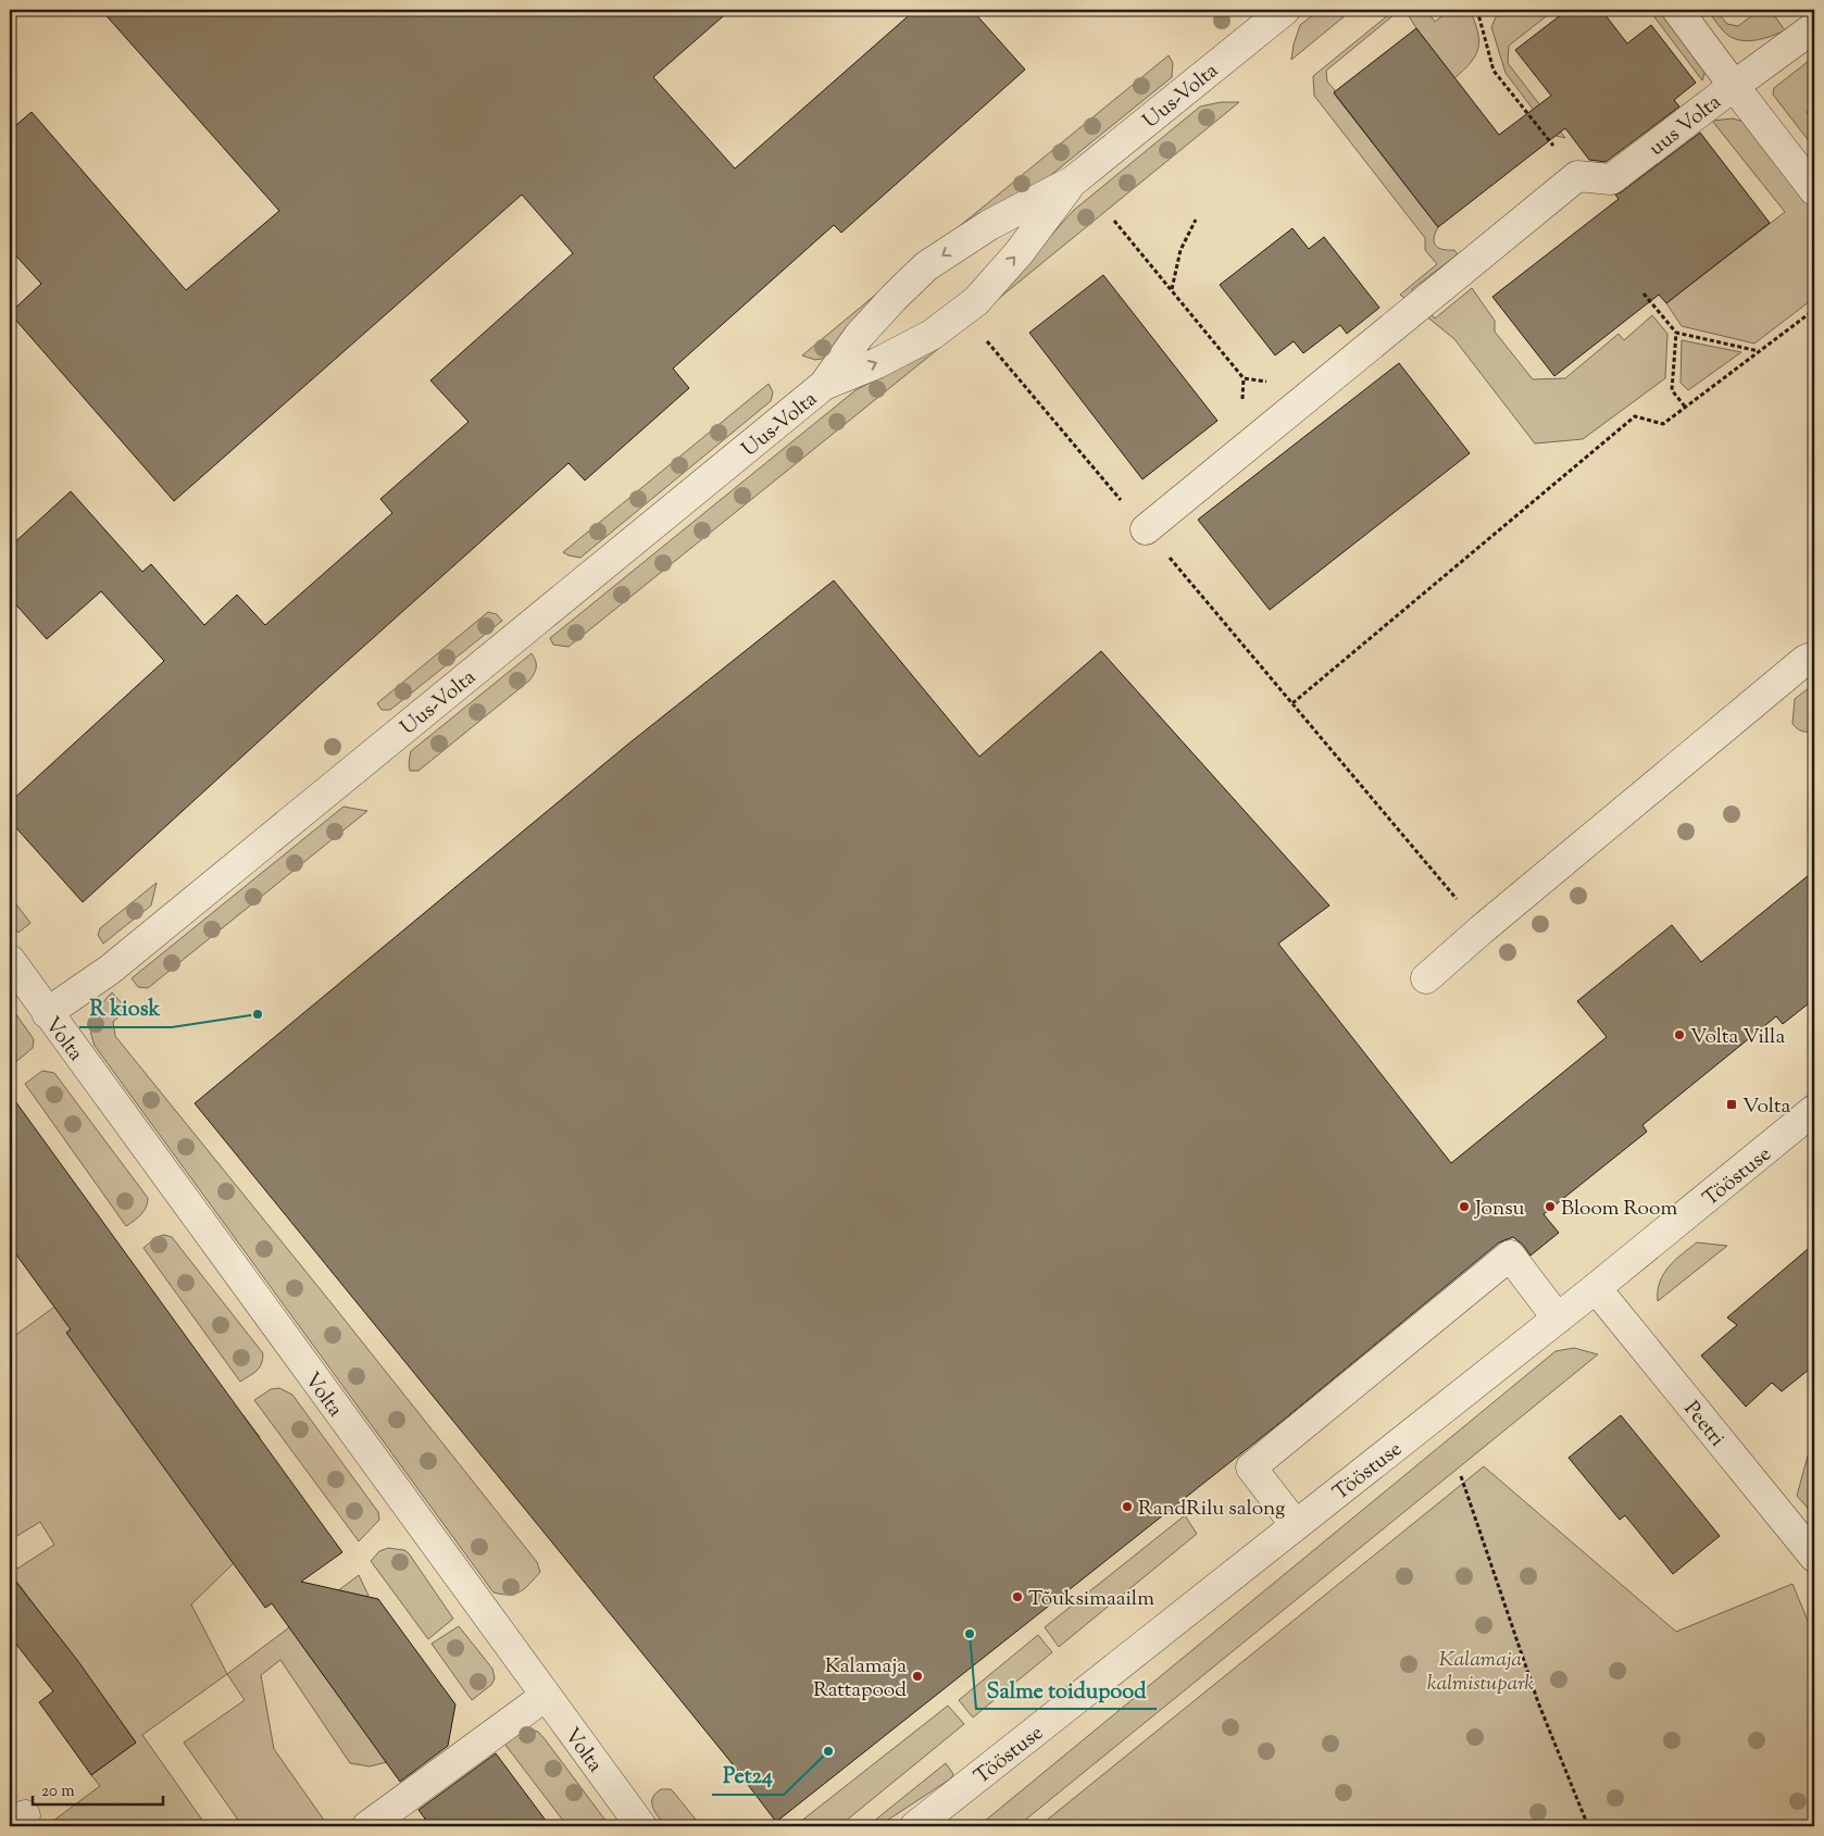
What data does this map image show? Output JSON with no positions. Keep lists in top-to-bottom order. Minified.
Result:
{"streets":{"street":["Uus-Volta","uus Volta","Volta","Tööstuse","Peetri"]},"crossings":[["Uus-Volta","Volta"],["Tööstuse","Peetri"]],"parks":["Kalamaja kalmistupark"],"places":{"other":["R kiosk","Volta Villa","Jonsu","Bloom Room","RandRilu salong","Tõuksimaailm","Salme toidupood","Kalamaja Rattapood","Pet24"],"transit":["Volta"]},"scale_bar":"20 m"}
